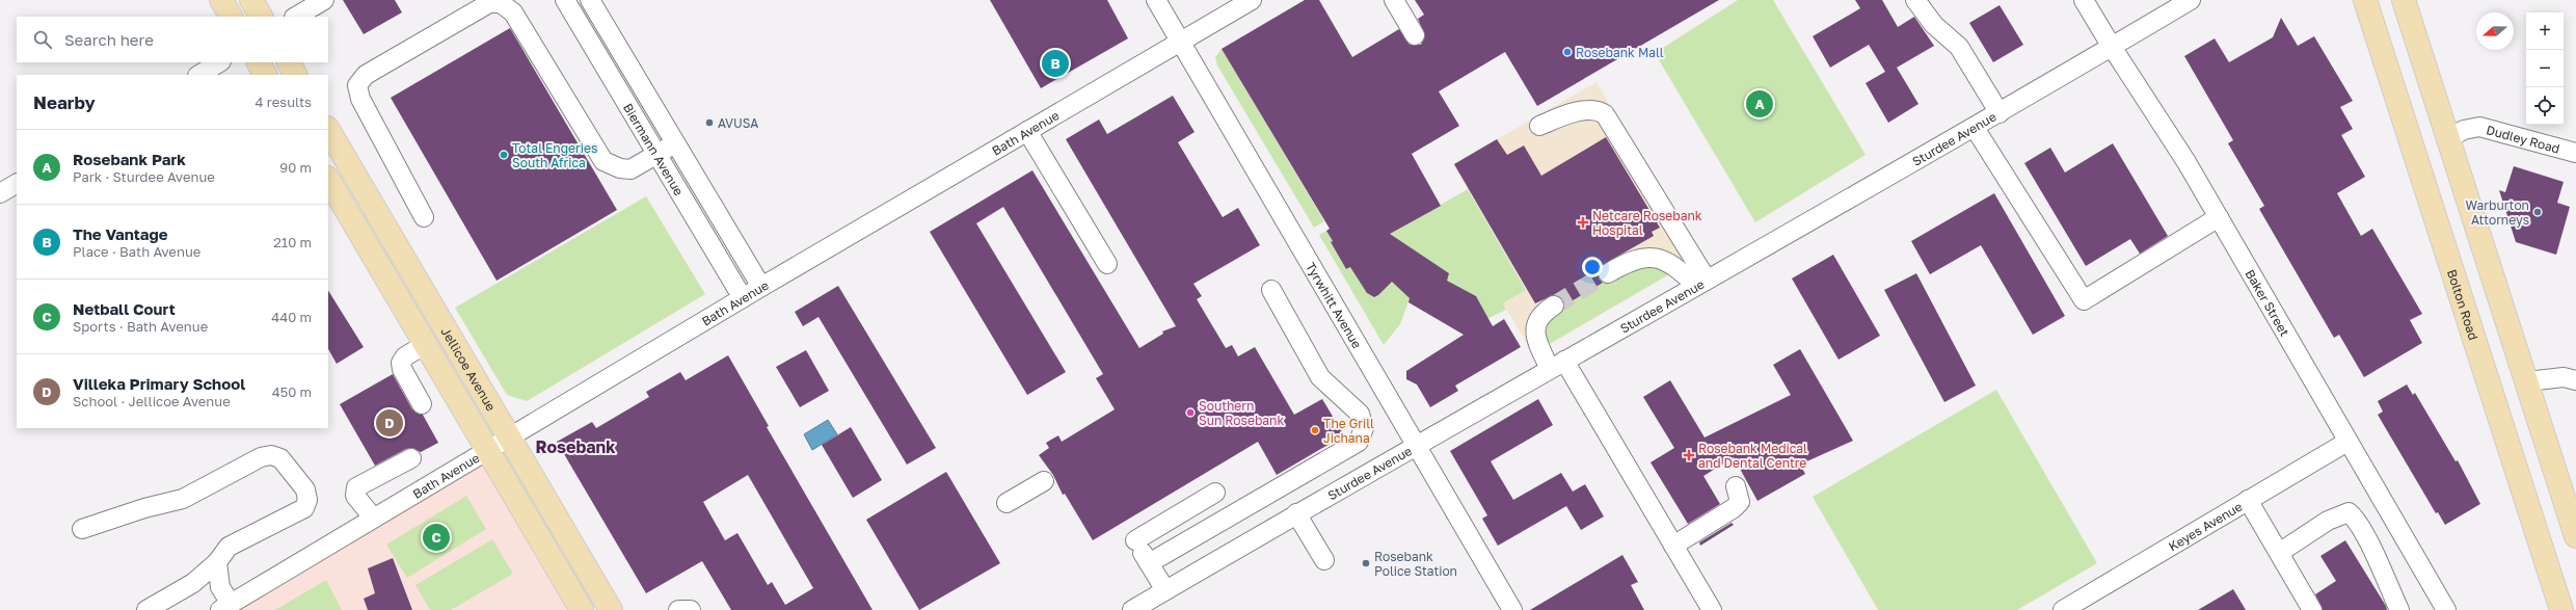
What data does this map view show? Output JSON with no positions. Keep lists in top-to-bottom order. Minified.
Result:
{"streets":{"main road":["Bolton Road","Jellicoe Avenue"],"street":["Bath Avenue","Dudley Road","Sturdee Avenue","Biermann Avenue","Baker Street","Tyrwhitt Avenue","Keyes Avenue"]},"crossings":[["Bath Avenue","Biermann Avenue"],["Bath Avenue","Tyrwhitt Avenue"],["Bath Avenue","Jellicoe Avenue"],["Sturdee Avenue","Baker Street"],["Sturdee Avenue","Tyrwhitt Avenue"],["Baker Street","Keyes Avenue"]],"districts":["Rosebank"],"places":{"other":["Rosebank Mall","AVUSA","Total Engeries South Africa","Warburton Attorneys","Southern Sun Rosebank","The Grill Jichana","Rosebank Police Station"],"health":["Netcare Rosebank Hospital","Rosebank Medical and Dental Centre"]},"north":"left","page":{"map_buttons":["+","−"],"search":"Search here","pins":["B","A","D","C"],"heading":["Nearby","4 results"],"list":[{"mark":"A","name":"Rosebank Park","note":"Park · Sturdee Avenue","value":"90 m"},{"mark":"B","name":"The Vantage","note":"Place · Bath Avenue","value":"210 m"},{"mark":"C","name":"Netball Court","note":"Sports · Bath Avenue","value":"440 m"},{"mark":"D","name":"Villeka Primary School","note":"School · Jellicoe Avenue","value":"450 m"}]}}
